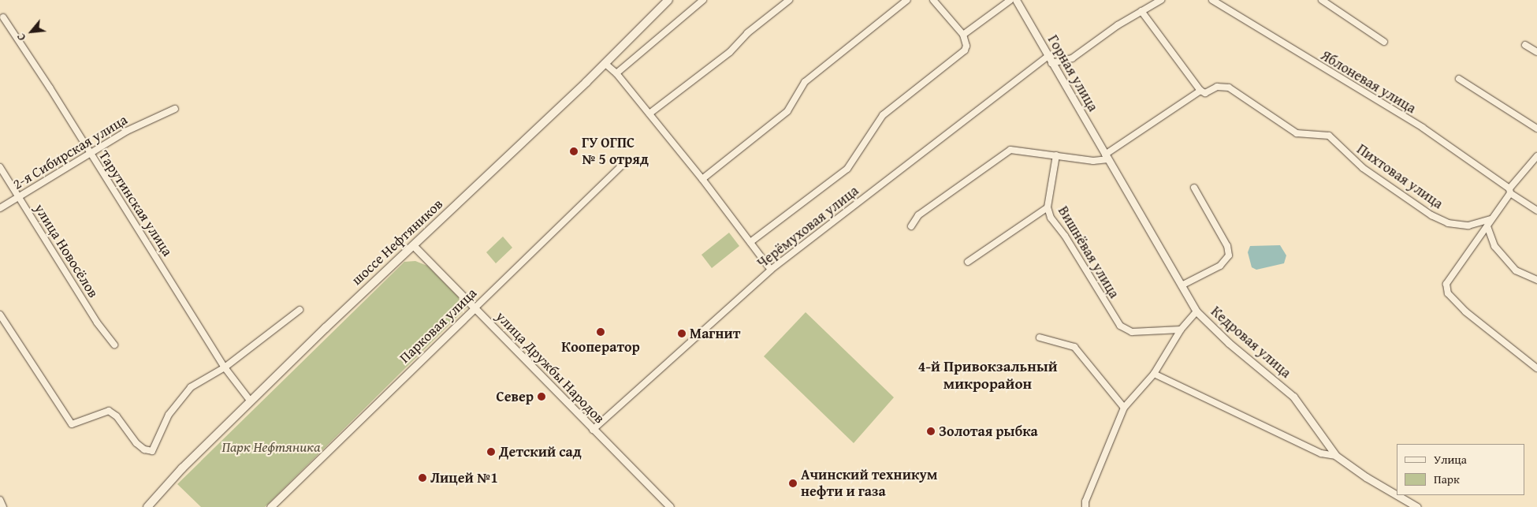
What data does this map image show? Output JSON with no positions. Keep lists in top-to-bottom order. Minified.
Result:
{"streets":{"main road":["шоссе Нефтяников"],"street":["Горная улица","Яблоневая улица","2-я Сибирская улица","Пихтовая улица","Тарутинская улица","Черёмуховая улица","улица Новосёлов","Вишнёвая улица","Парковая улица","Кедровая улица","улица Дружбы Народов"]},"crossings":[["Горная улица","Черёмуховая улица"],["Горная улица","Кедровая улица"],["2-я Сибирская улица","Тарутинская улица"],["2-я Сибирская улица","улица Новосёлов"],["Тарутинская улица","шоссе Нефтяников"],["Черёмуховая улица","улица Дружбы Народов"],["шоссе Нефтяников","улица Дружбы Народов"],["Парковая улица","улица Дружбы Народов"]],"districts":["4-й Привокзальный микрорайон"],"parks":["Парк Нефтяника"],"places":["ГУ ОГПС № 5 отряд","Кооператор","Магнит","Север","Золотая рыбка","Детский сад","Лицей №1","Ачинский техникум нефти и газа"],"legend":["Улица","Парк"],"north":"bottom left"}
